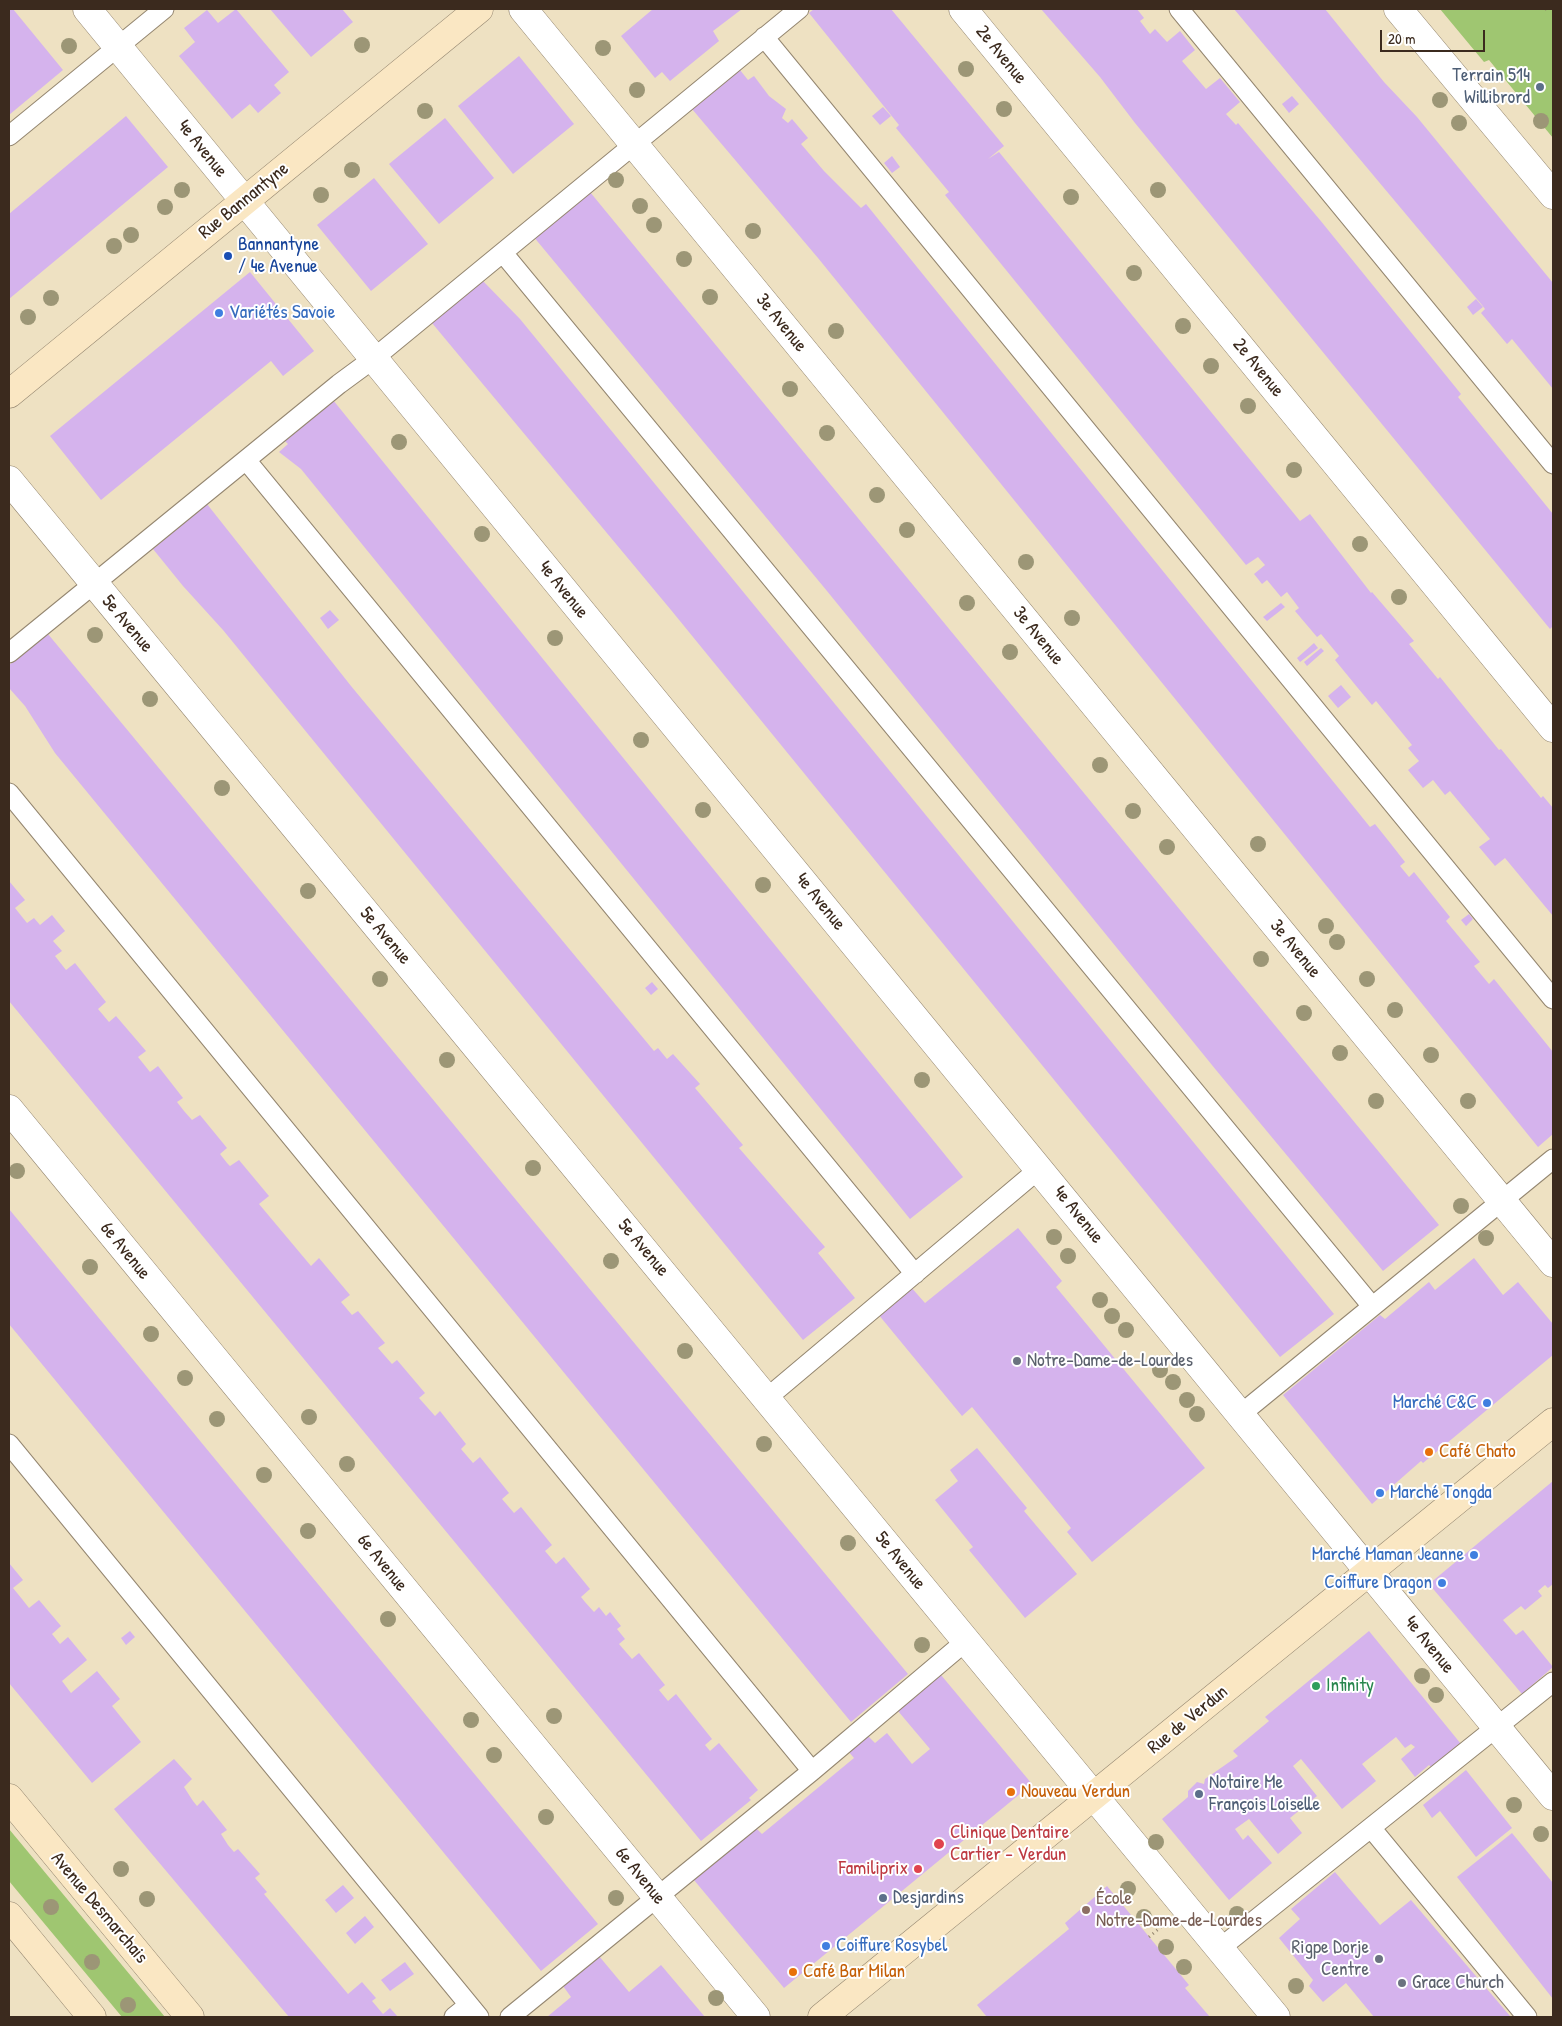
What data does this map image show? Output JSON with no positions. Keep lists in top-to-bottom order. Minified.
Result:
{"streets":{"street":["2e Avenue","4e Avenue","Rue Bannantyne","3e Avenue","5e Avenue","6e Avenue","Rue de Verdun","Avenue Desmarchais"]},"crossings":[["4e Avenue","Rue Bannantyne"],["4e Avenue","Rue de Verdun"],["5e Avenue","Rue de Verdun"]],"places":["Terrain 514 Willibrord","Bannantyne / 4e Avenue","Variétés Savoie","Notre-Dame-de-Lourdes","Marché C&C","Café Chato","Marché Tongda","Marché Maman Jeanne","Coiffure Dragon","Infinity","Nouveau Verdun","Notaire Me François Loiselle","Clinique Dentaire Cartier - Verdun","Familiprix","Desjardins","École Notre-Dame-de-Lourdes","Coiffure Rosybel","Rigpe Dorje Centre","Café Bar Milan","Grace Church"],"scale_bar":"20 m"}
